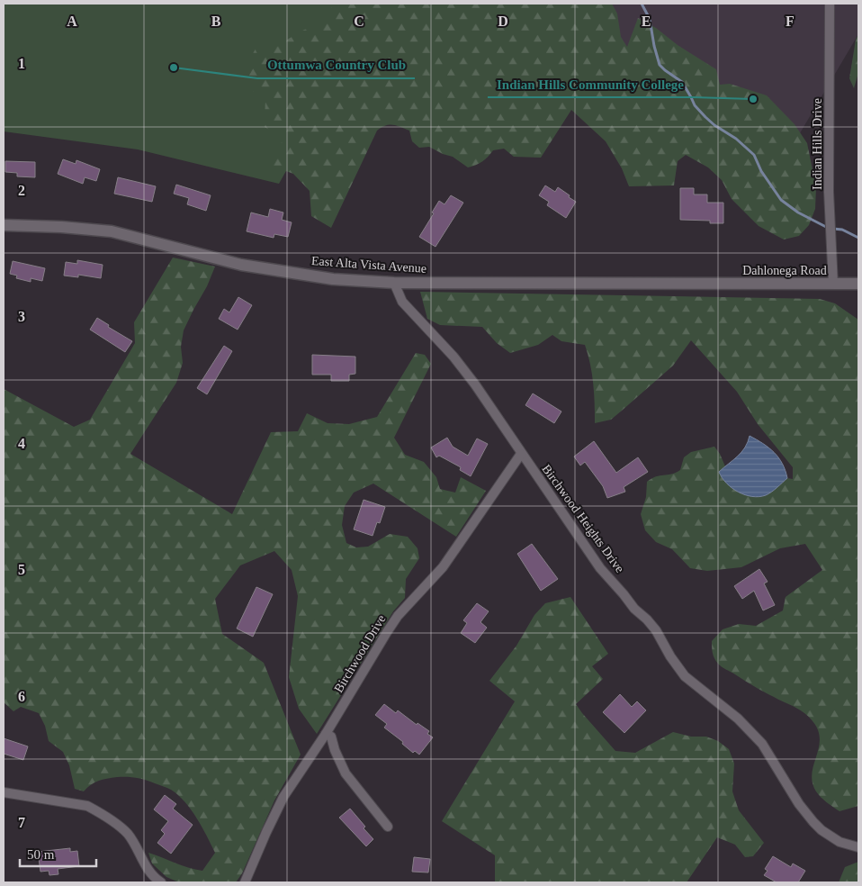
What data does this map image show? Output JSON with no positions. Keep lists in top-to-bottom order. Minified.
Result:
{"streets":{"main road":["East Alta Vista Avenue","Dahlonega Road"],"street":["Indian Hills Drive","Birchwood Heights Drive","Birchwood Drive"]},"crossings":[["Indian Hills Drive","Dahlonega Road"],["East Alta Vista Avenue","Dahlonega Road"],["East Alta Vista Avenue","Birchwood Heights Drive"],["Birchwood Heights Drive","Birchwood Drive"]],"places":["Ottumwa Country Club","Indian Hills Community College"],"scale_bar":"50 m","grid":{"columns":["A","B","C","D","E","F"],"rows":["1","2","3","4","5","6","7"]}}
